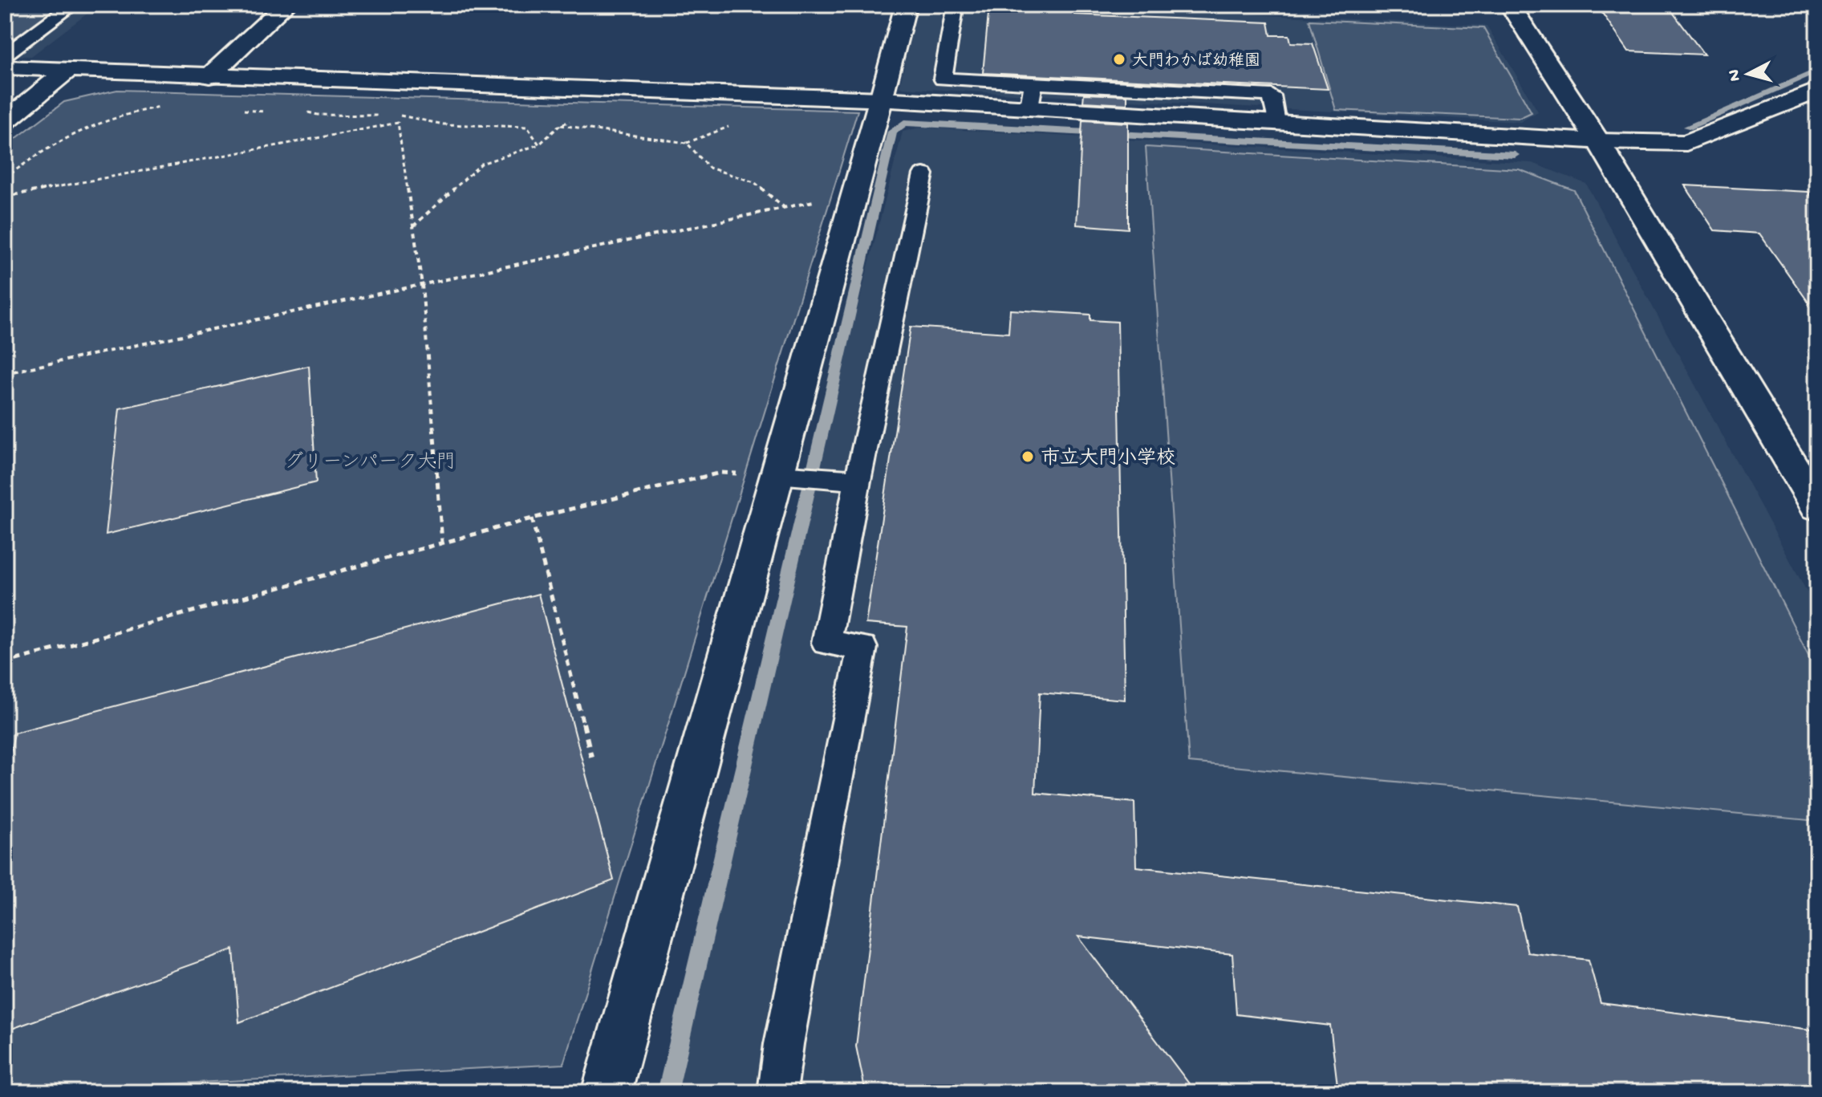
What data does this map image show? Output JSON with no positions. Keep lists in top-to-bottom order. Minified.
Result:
{"parks":["グリーンパーク大門"],"places":["大門わかば幼稚園","市立大門小学校"],"north":"left"}
